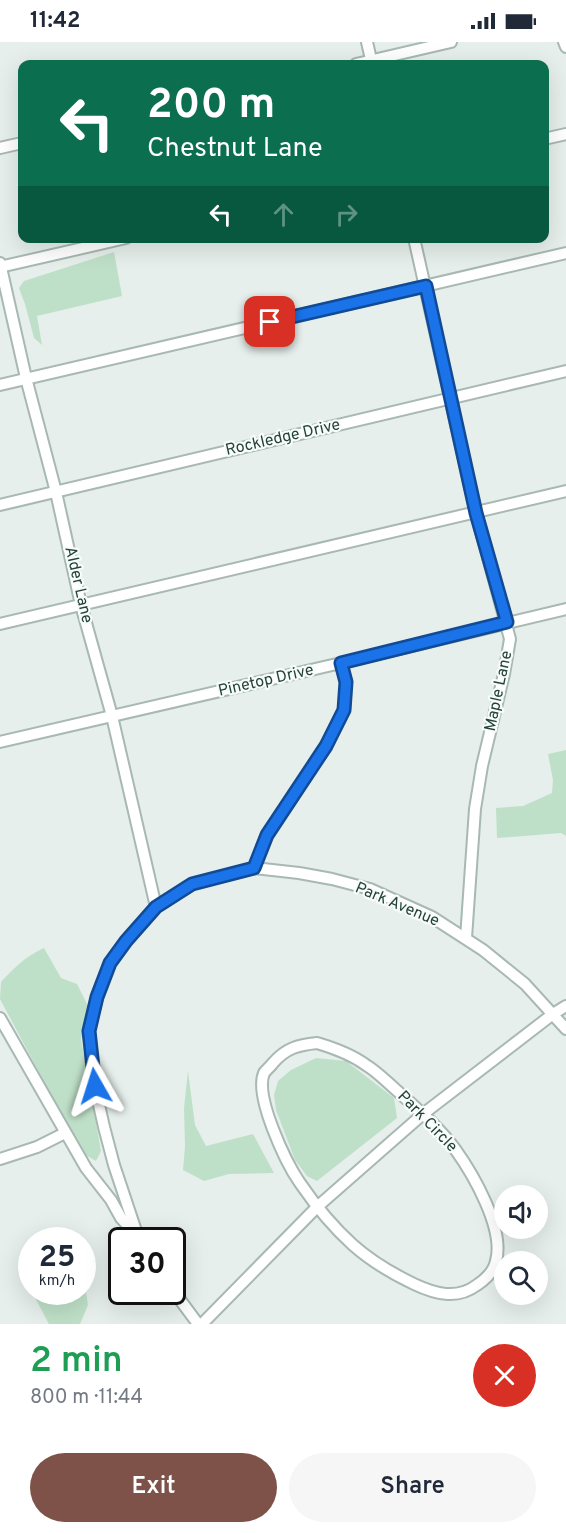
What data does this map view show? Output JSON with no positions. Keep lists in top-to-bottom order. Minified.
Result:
{"streets":{"street":["Rockledge Drive","Alder Lane","Pinetop Drive","Maple Lane","Park Avenue","Park Circle"]},"crossings":[["Rockledge Drive","Alder Lane"],["Rockledge Drive","Maple Lane"],["Alder Lane","Pinetop Drive"],["Alder Lane","Park Avenue"],["Pinetop Drive","Maple Lane"],["Maple Lane","Park Avenue"]],"page":{"status":"11:42","turn":["200 m","Chestnut Lane"],"speed":"25 km/h","limit":"30","heading":["2 min","800 m · 11:44"],"buttons":["Exit","Share"]}}
